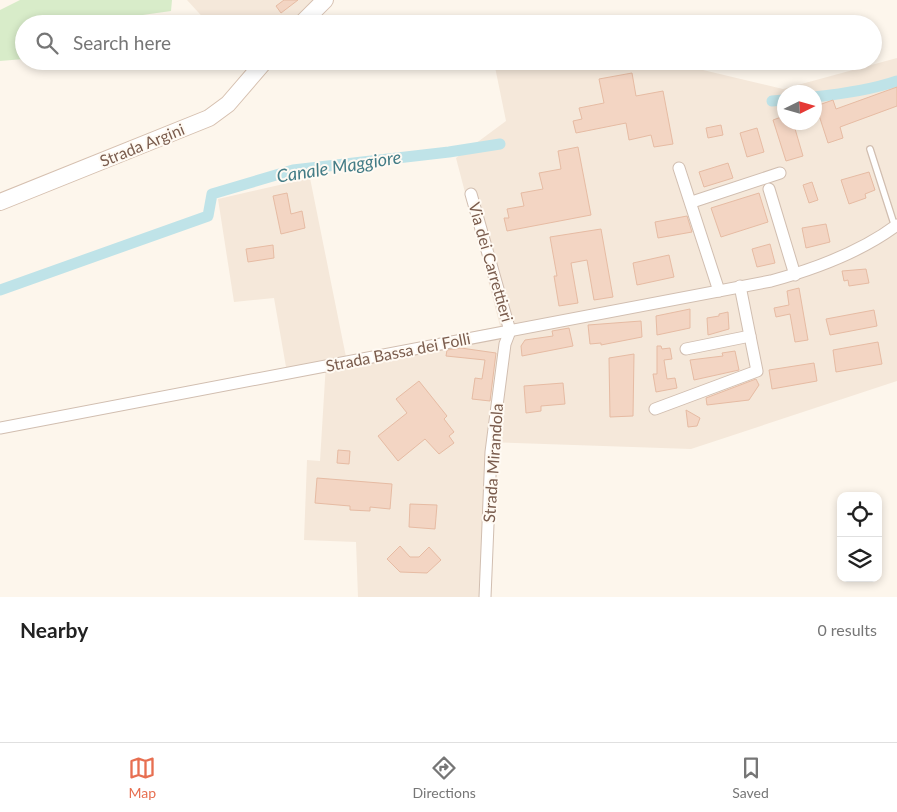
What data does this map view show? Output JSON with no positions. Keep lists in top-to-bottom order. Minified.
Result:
{"streets":{"main road":["Strada Argini"],"street":["Via dei Carrettieri","Strada Bassa dei Folli","Strada Mirandola"]},"crossings":[["Via dei Carrettieri","Strada Bassa dei Folli"],["Via dei Carrettieri","Strada Mirandola"],["Strada Bassa dei Folli","Strada Mirandola"]],"water":["Canale Maggiore"],"north":"right","page":{"search":"Search here","heading":["Nearby","0 results"],"nav":["Map","Directions","Saved"]}}
